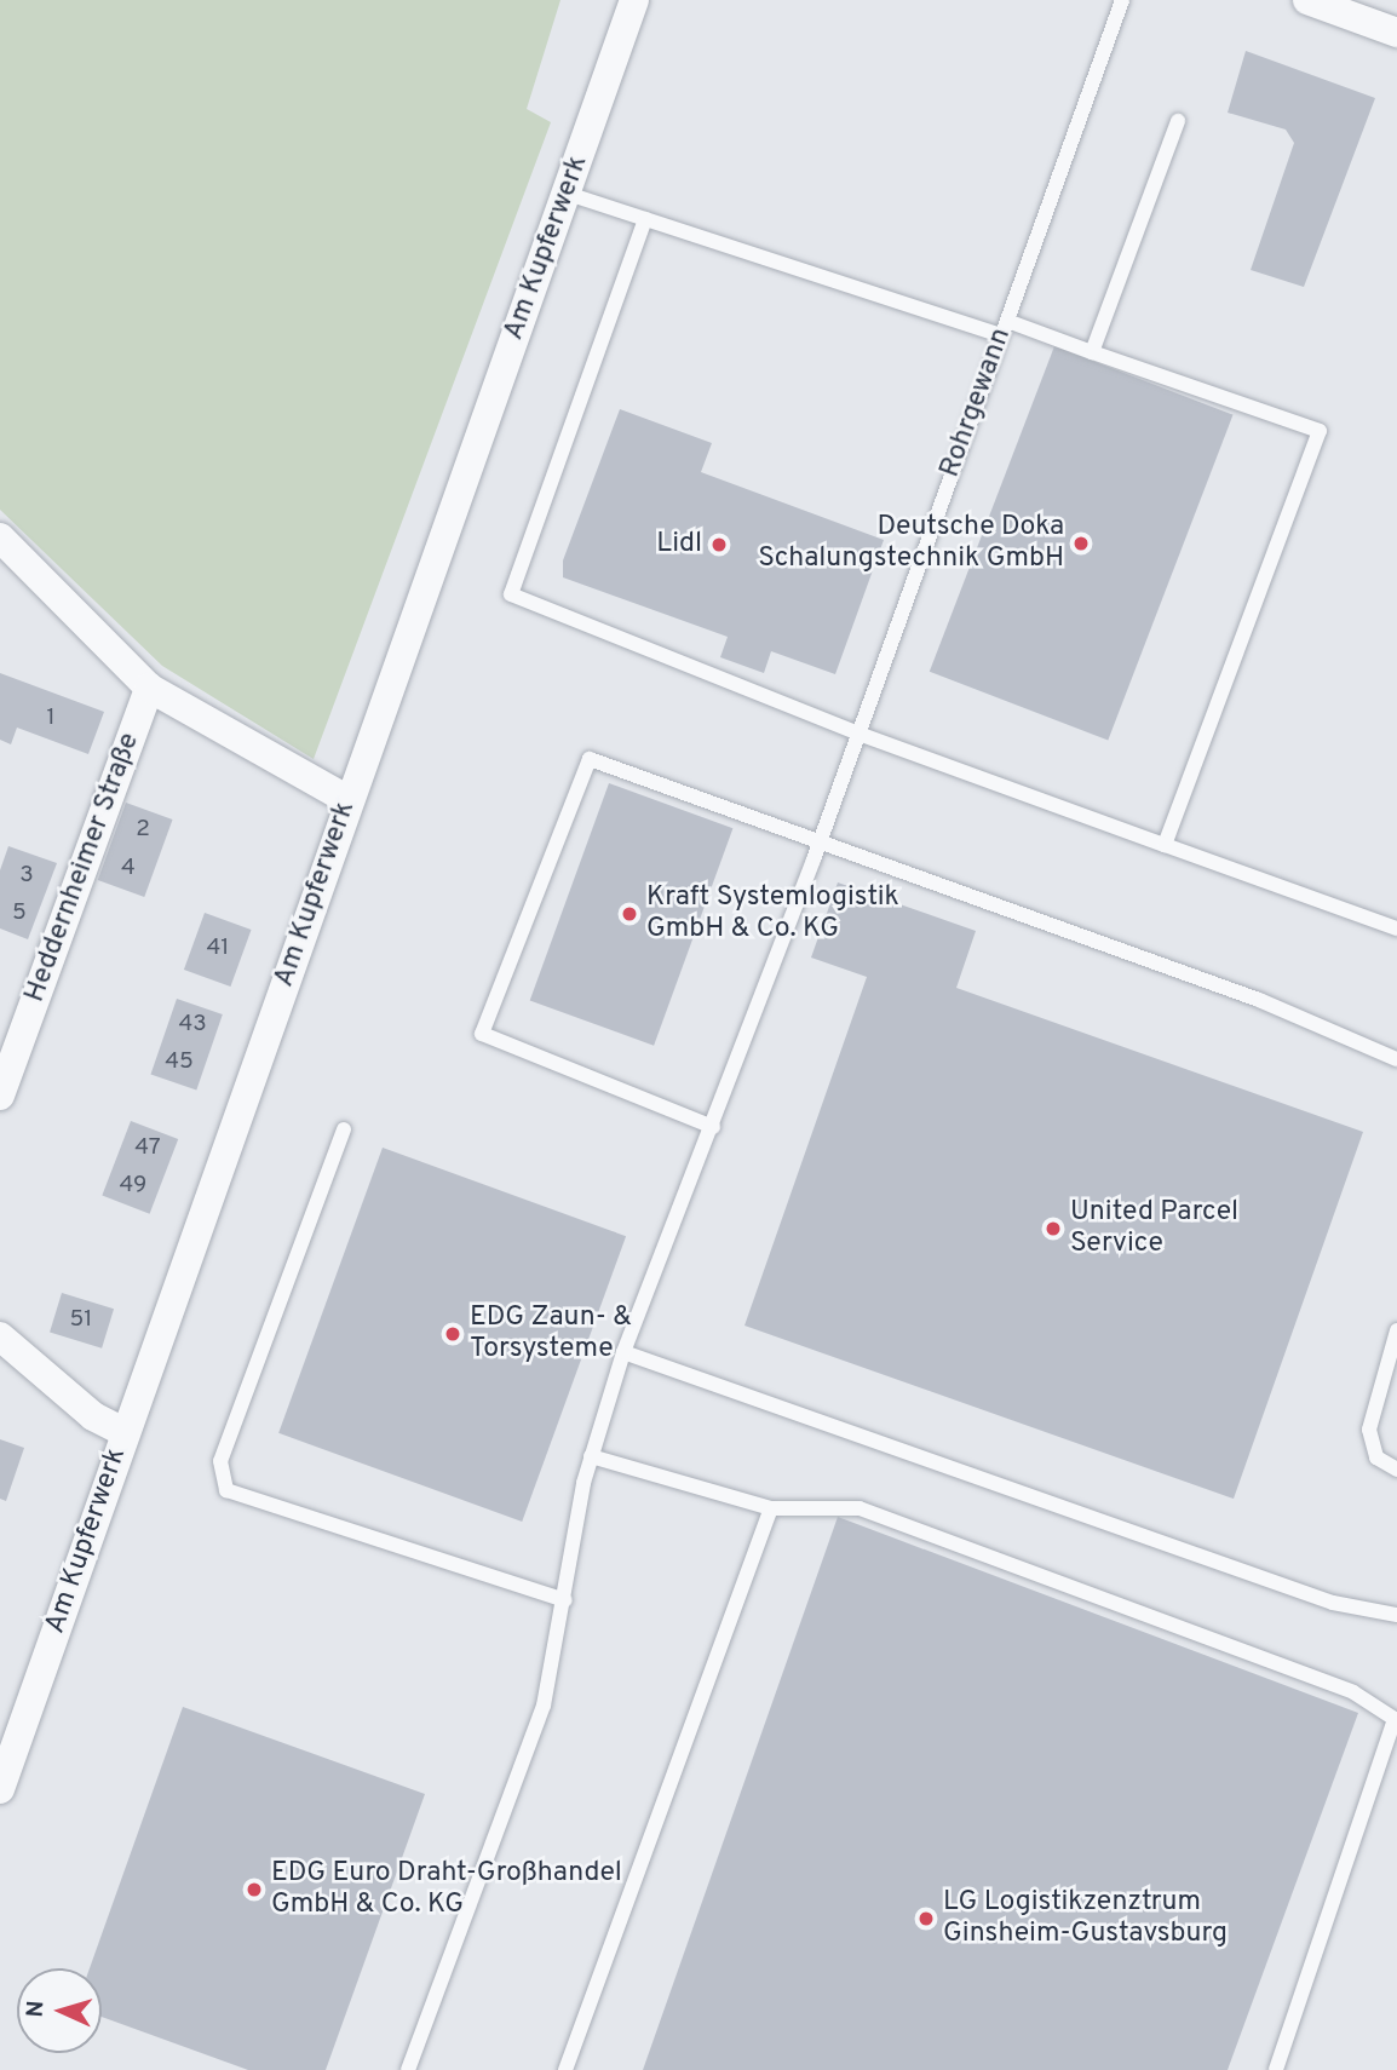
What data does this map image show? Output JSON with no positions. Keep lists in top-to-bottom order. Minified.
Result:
{"streets":{"street":["Am Kupferwerk","Heddernheimer Straße"],"lane":["Rohrgewann"]},"places":["Deutsche Doka Schalungstechnik GmbH","Lidl","Kraft Systemlogistik GmbH & Co. KG","United Parcel Service","EDG Zaun- & Torsysteme","EDG Euro Draht-Großhandel GmbH & Co. KG","LG Logistikzenztrum Ginsheim-Gustavsburg"],"house_numbers":["1","2","4","3","5","41","43","45","47","49","51"],"north":"left"}
